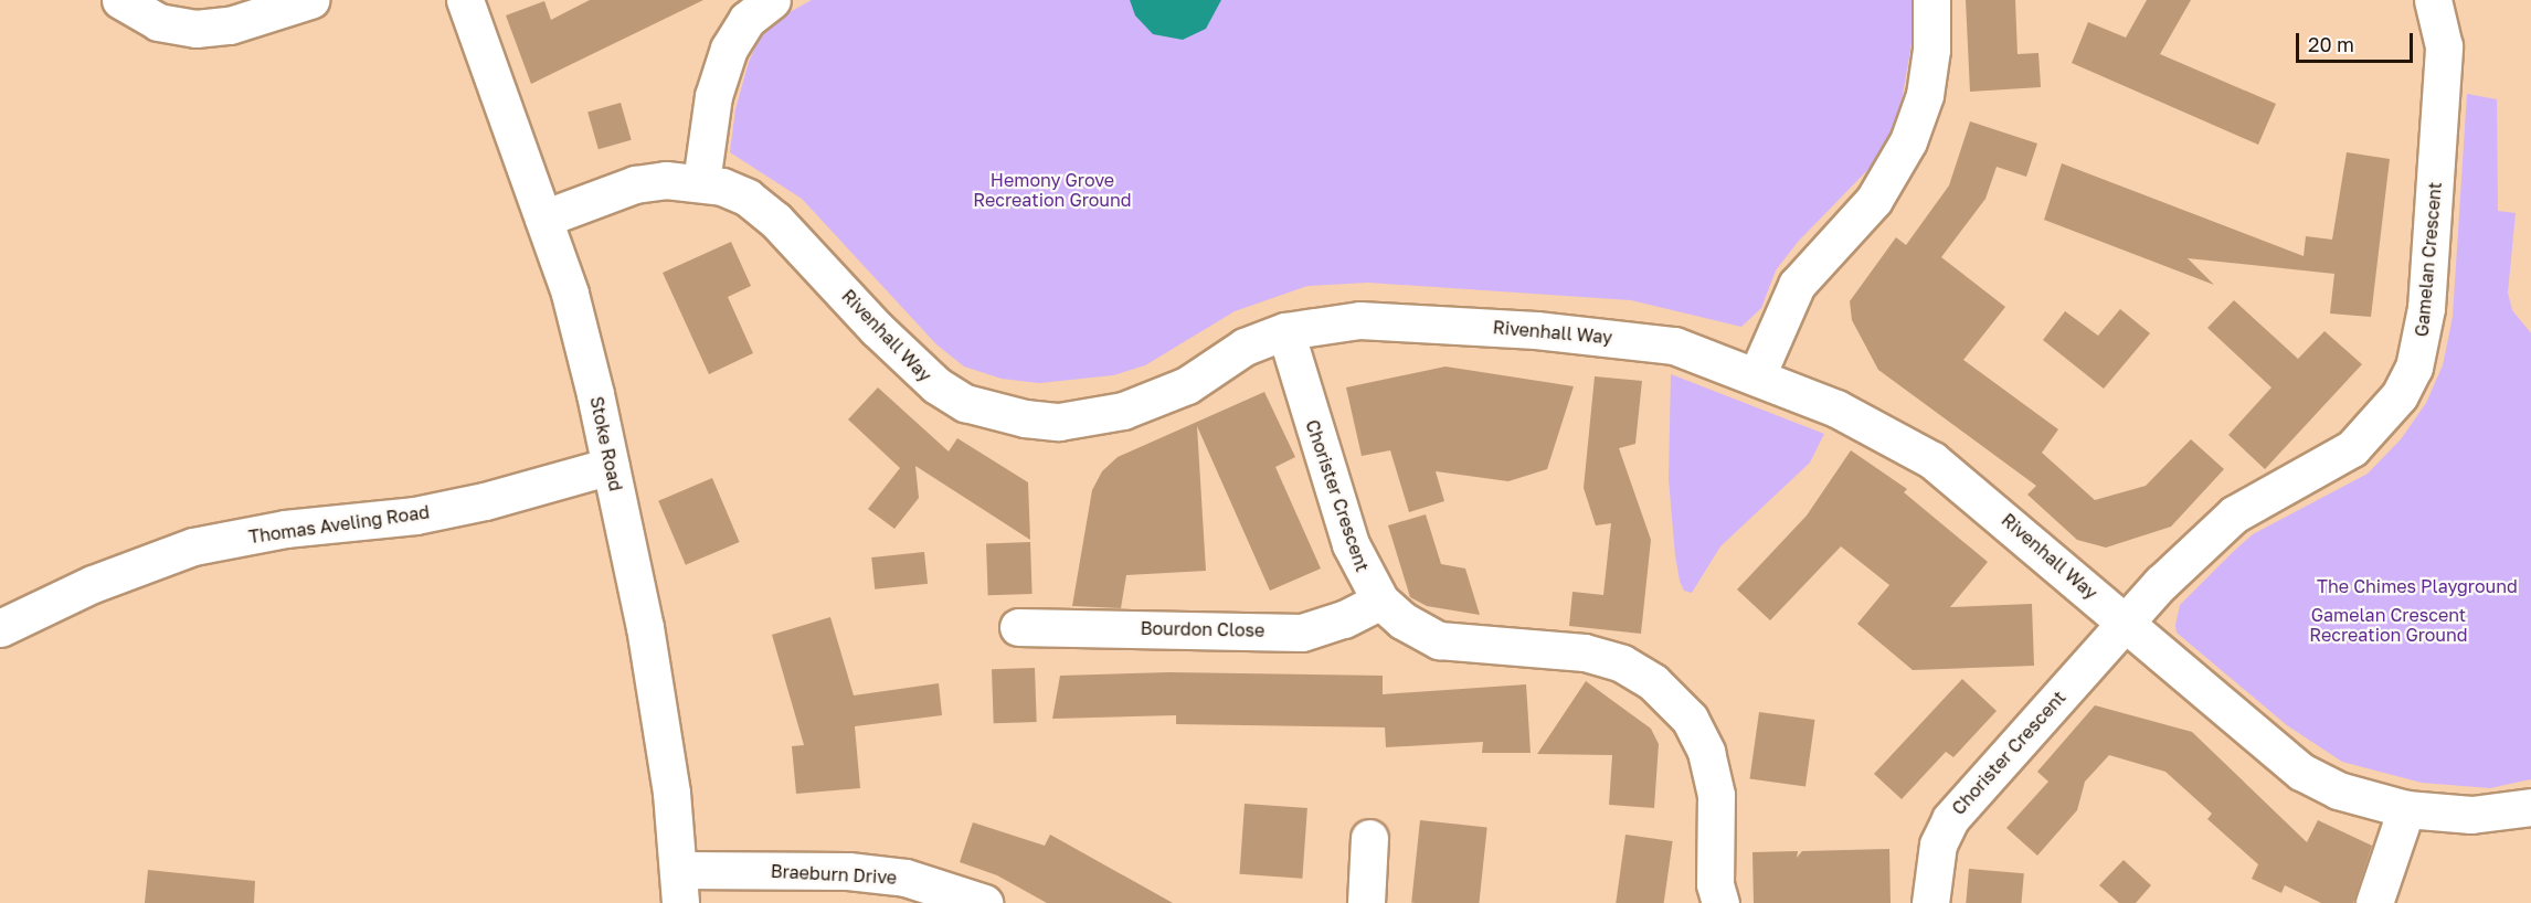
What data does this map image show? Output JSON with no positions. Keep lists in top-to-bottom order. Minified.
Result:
{"streets":{"street":["Gamelan Crescent","Rivenhall Way","Stoke Road","Chorister Crescent","Thomas Aveling Road","Bourdon Close","Braeburn Drive"]},"crossings":[["Gamelan Crescent","Rivenhall Way"],["Gamelan Crescent","Chorister Crescent"],["Rivenhall Way","Stoke Road"],["Rivenhall Way","Chorister Crescent"],["Stoke Road","Thomas Aveling Road"],["Stoke Road","Braeburn Drive"],["Chorister Crescent","Bourdon Close"]],"parks":["Hemony Grove Recreation Ground","The Chimes Playground","Gamelan Crescent Recreation Ground"],"scale_bar":"20 m"}
